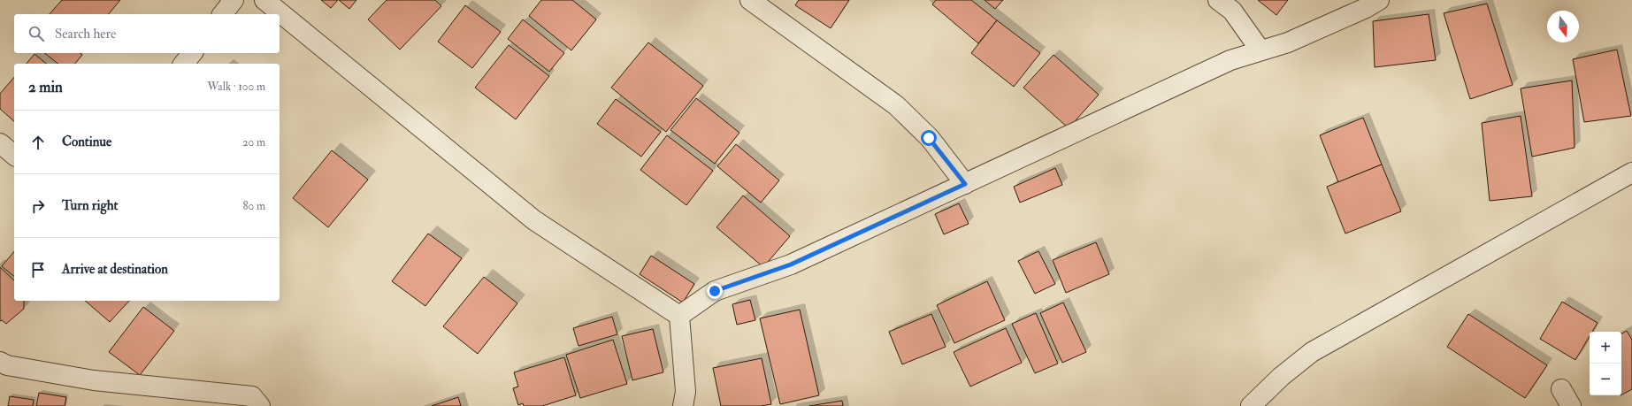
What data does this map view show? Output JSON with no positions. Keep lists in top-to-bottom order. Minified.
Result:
{"north":"bottom","page":{"search":"Search here","heading":["2 min","Walk · 100 m"],"list":[["Continue","20 m"],["Turn right","80 m"],"Arrive at destination"],"map_buttons":["+","−"]}}
